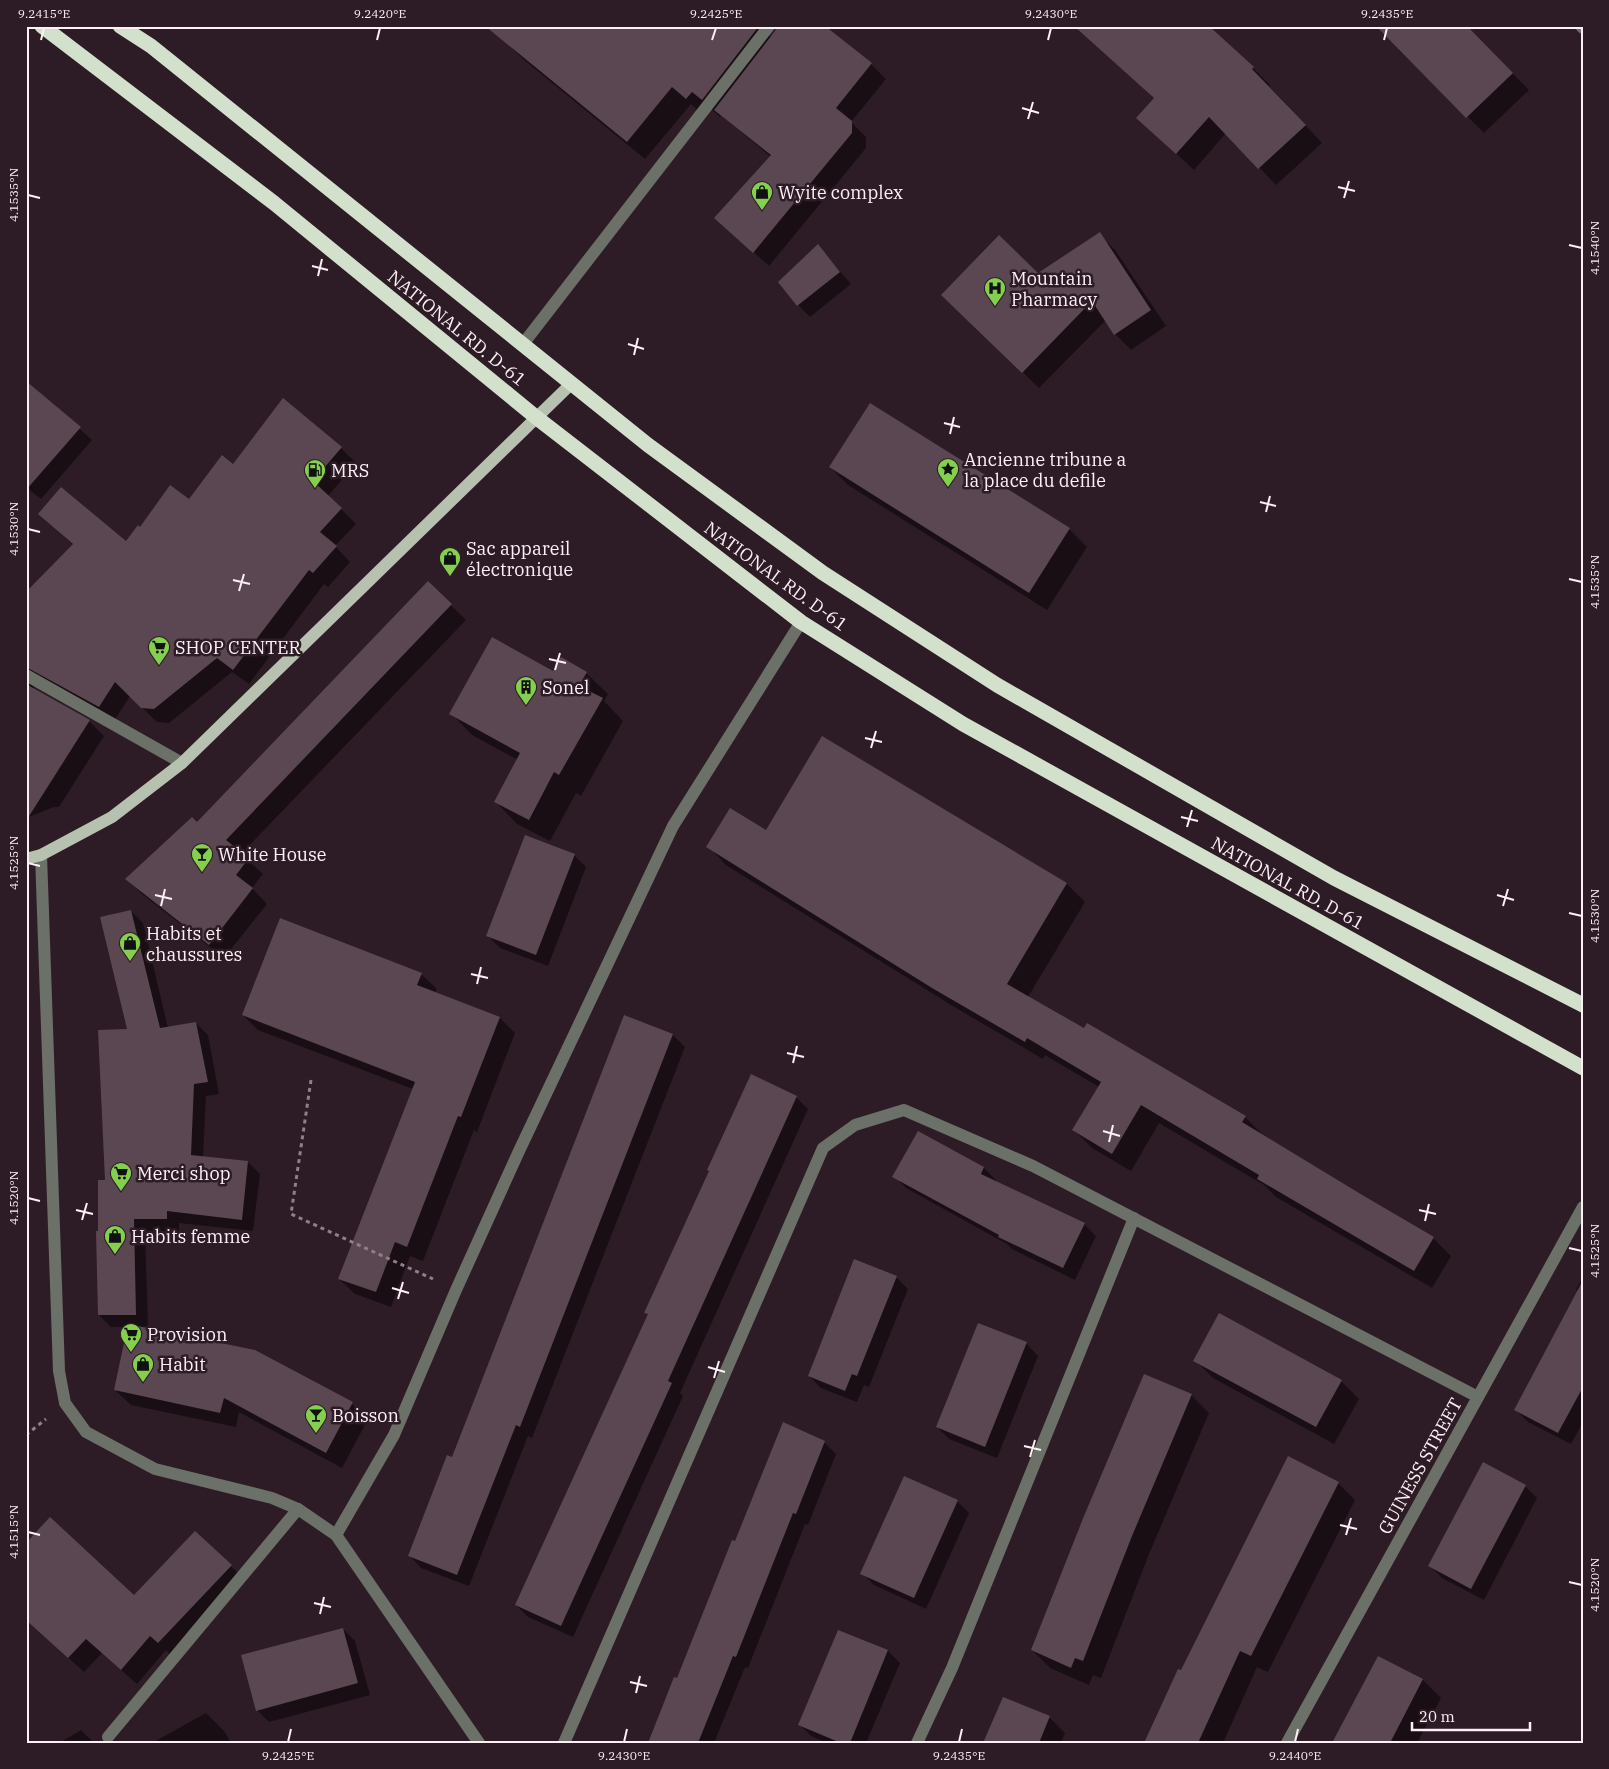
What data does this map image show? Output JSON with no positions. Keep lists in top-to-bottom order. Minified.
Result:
{"streets":{"highway":["NATIONAL RD. D-61"],"street":["GUINESS STREET"]},"places":{"shop":["Wyite complex","Sac appareil électronique","Habits et chaussures","Habits femme","Habit"],"hospital":["Mountain Pharmacy"],"place":["Ancienne tribune a la place du defile"],"fuel station":["MRS"],"supermarket":["SHOP CENTER","Merci shop","Provision"],"building":["Sonel"],"bar":["White House","Boisson"]},"scale_bar":"20 m","coordinates":["9.2415°E","9.2420°E","9.2425°E","9.2430°E","9.2435°E","4.1535°N","4.1540°N","4.1530°N","4.1525°N","4.1520°N","4.1515°N","9.2440°E"]}
